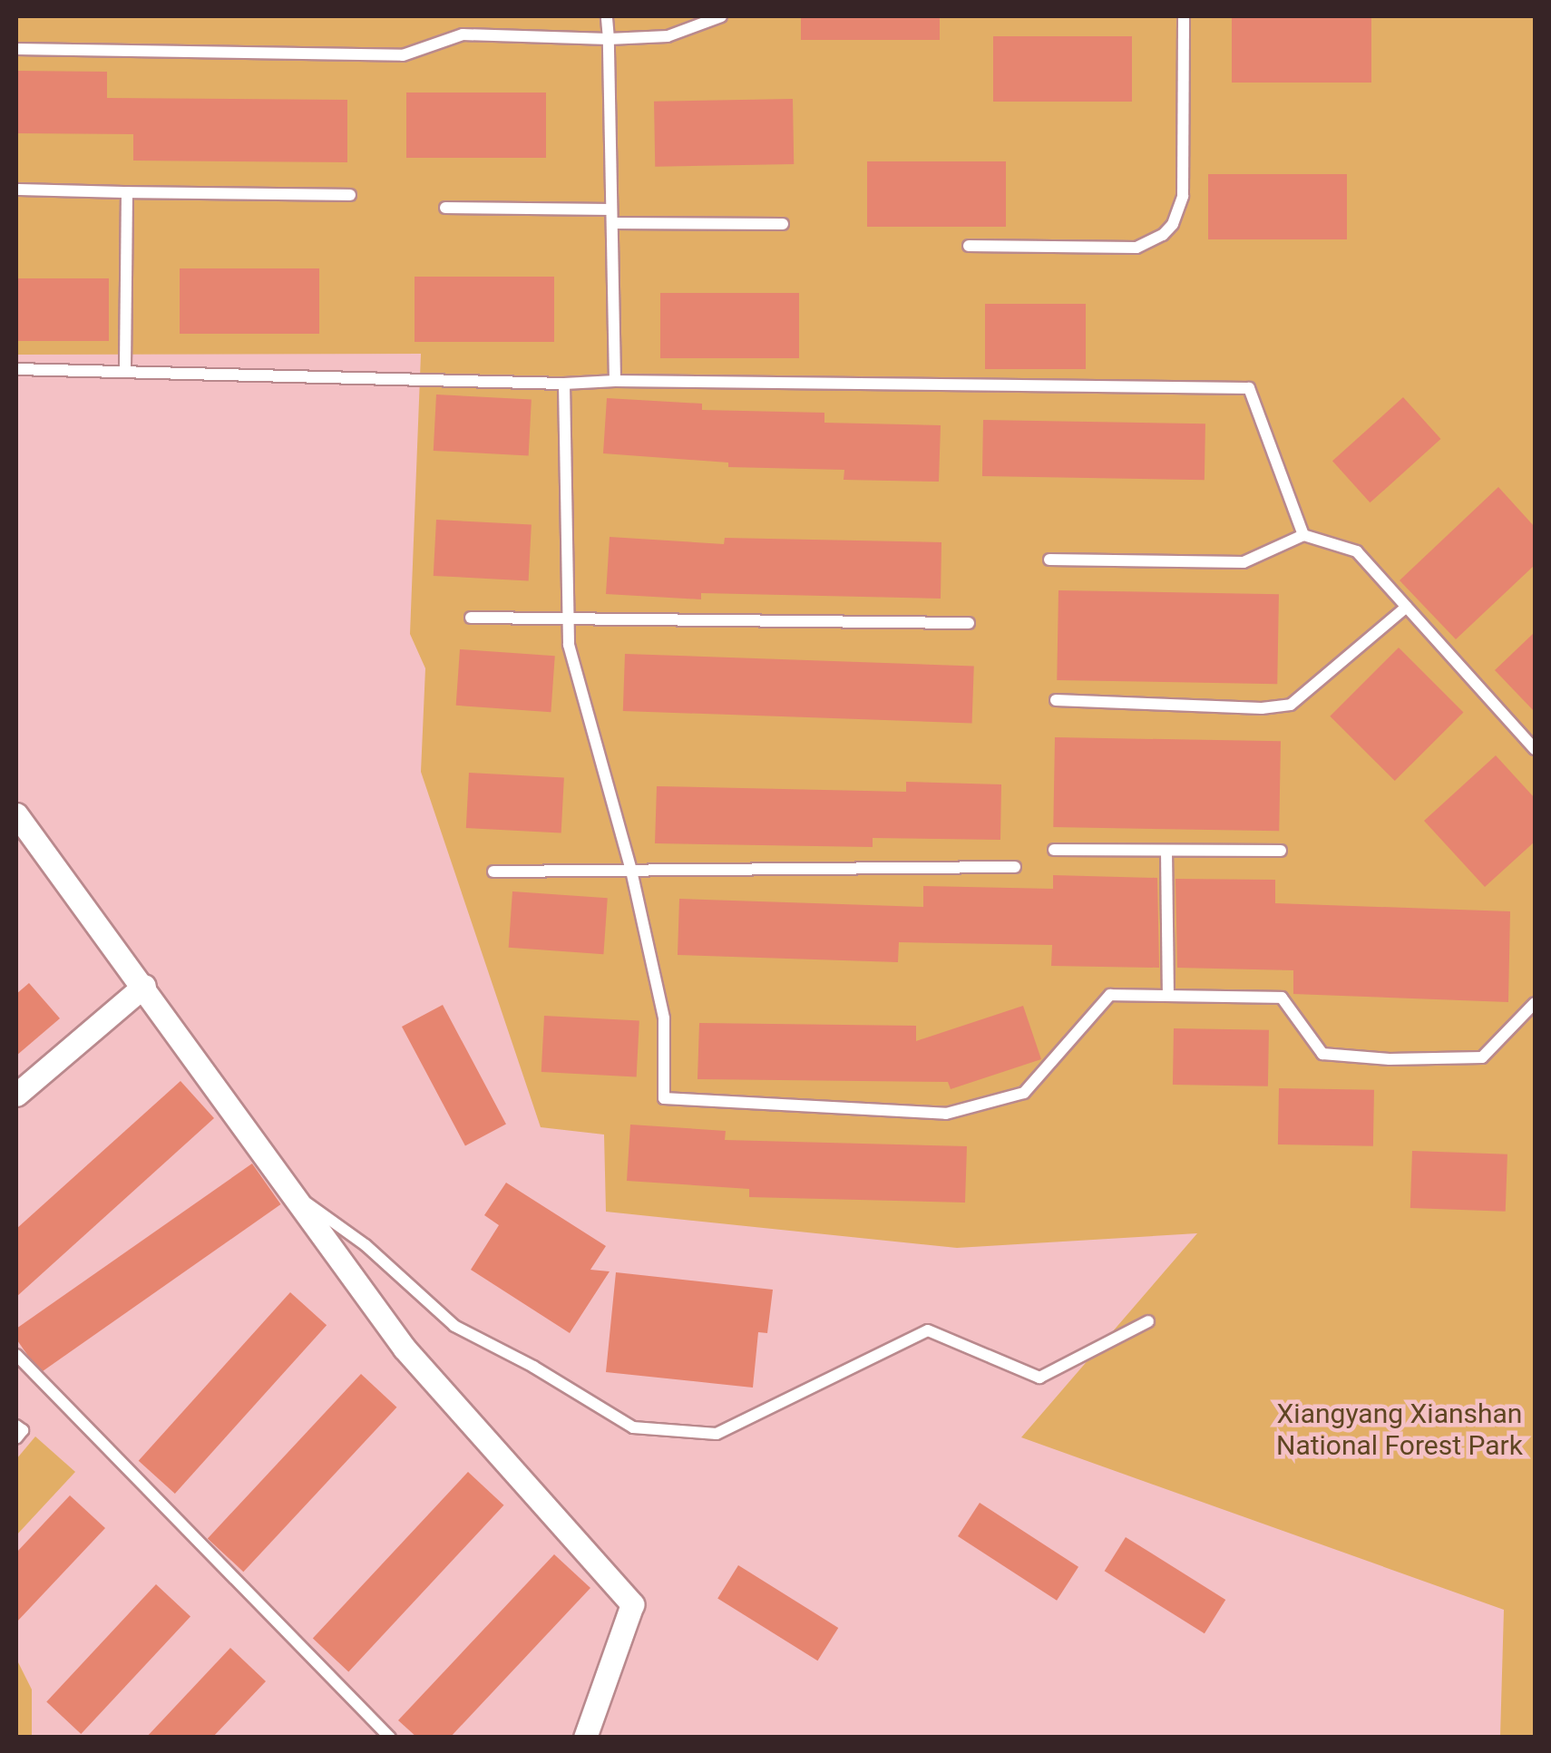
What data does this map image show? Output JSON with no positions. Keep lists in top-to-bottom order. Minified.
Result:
{"parks":["Xiangyang Xianshan National Forest Park"]}
